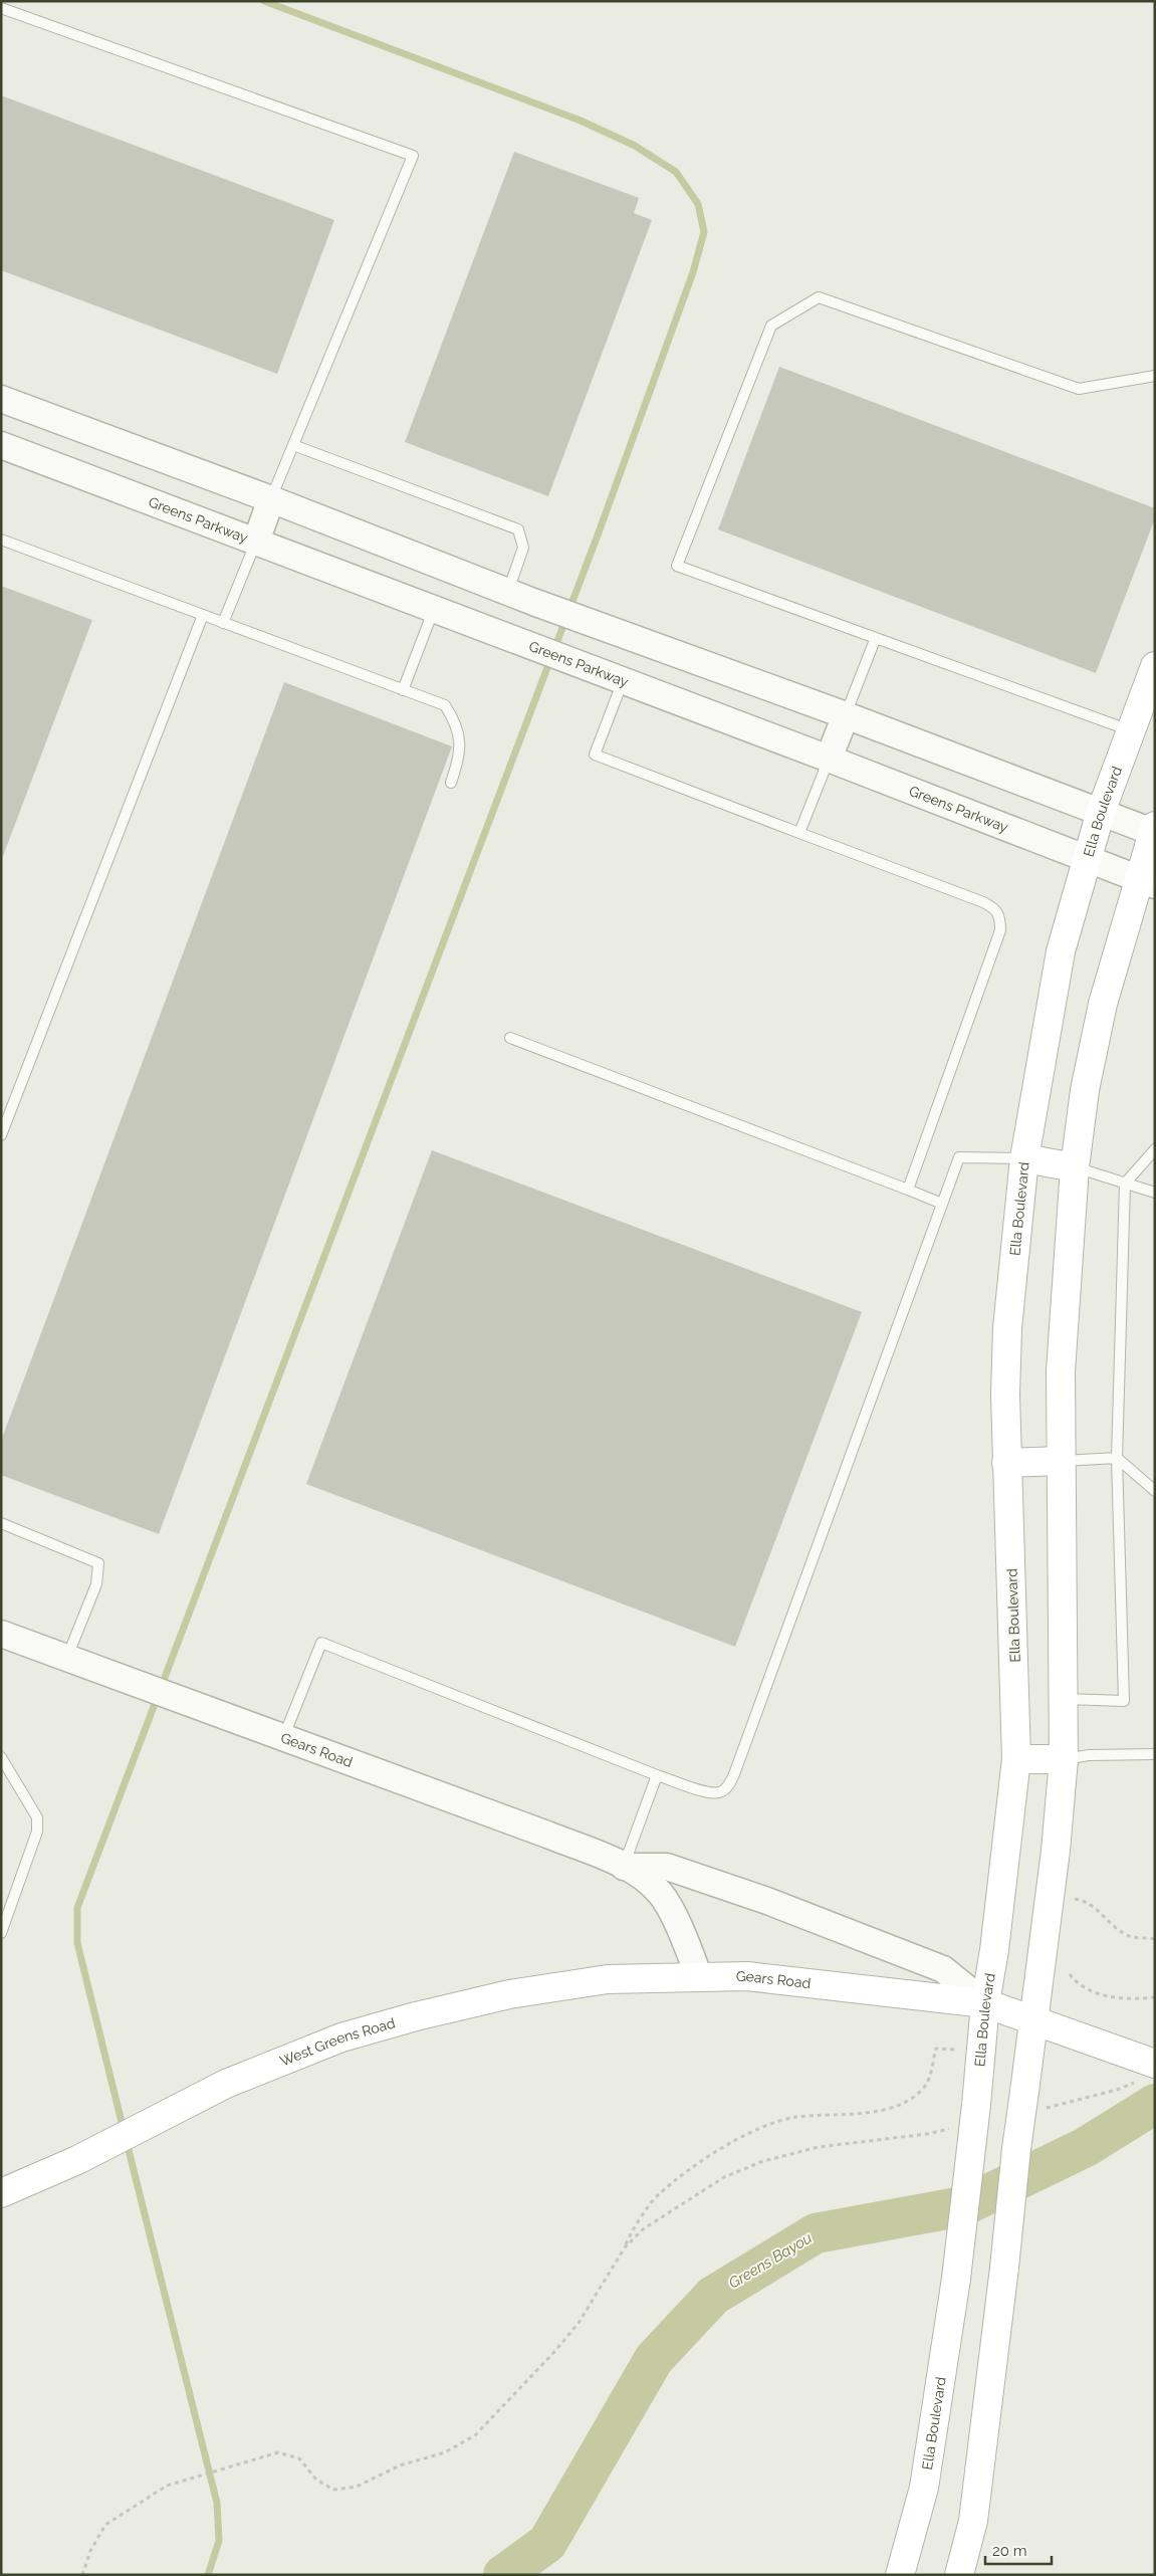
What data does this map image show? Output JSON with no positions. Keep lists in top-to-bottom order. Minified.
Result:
{"streets":{"main road":["Ella Boulevard","Gears Road","West Greens Road"],"street":["Greens Parkway"]},"crossings":[["Greens Parkway","Ella Boulevard"],["Ella Boulevard","Gears Road"],["Gears Road","West Greens Road"]],"water":["Greens Bayou"],"scale_bar":"20 m"}
